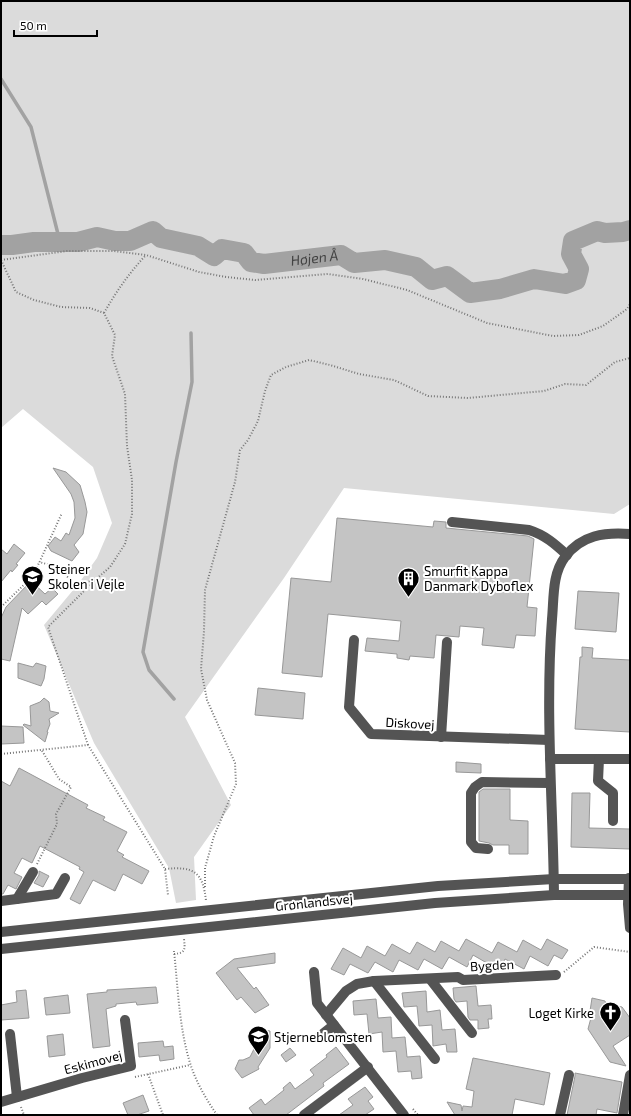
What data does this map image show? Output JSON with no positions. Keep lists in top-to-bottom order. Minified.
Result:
{"streets":{"street":["Diskovej","Grønlandsvej","Bygden","Eskimovej"]},"water":["Højen Å"],"places":{"school or university":["Steiner Skolen i Vejle","Stjerneblomsten"],"building":["Smurfit Kappa Danmark Dyboflex"],"church":["Løget Kirke"]},"scale_bar":"50 m"}
